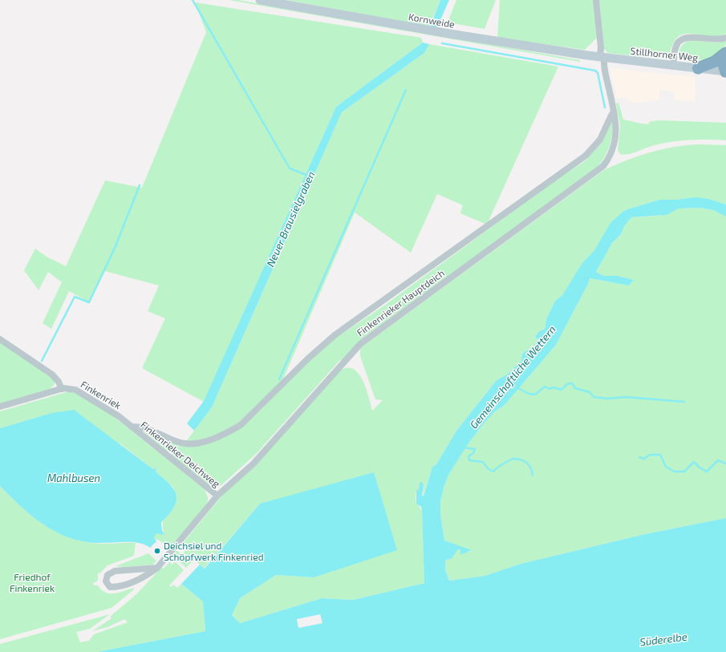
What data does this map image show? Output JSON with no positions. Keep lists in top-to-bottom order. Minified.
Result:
{"streets":{"main road":["Kornweide","Stillhorner Weg"],"street":["Finkenrieker Hauptdeich","Finkenriek","Finkenrieker Deichweg"]},"crossings":[["Kornweide","Stillhorner Weg"],["Kornweide","Finkenrieker Hauptdeich"],["Stillhorner Weg","Finkenrieker Hauptdeich"],["Finkenrieker Hauptdeich","Finkenriek"],["Finkenrieker Hauptdeich","Finkenrieker Deichweg"],["Finkenriek","Finkenrieker Deichweg"]],"water":["Neuer Brausielgraben","Gemeinschaftliche Wettern","Mahlbusen","Süderelbe"],"parks":["Friedhof Finkenriek"],"places":["Deichsiel und Schöpfwerk Finkenried"]}
